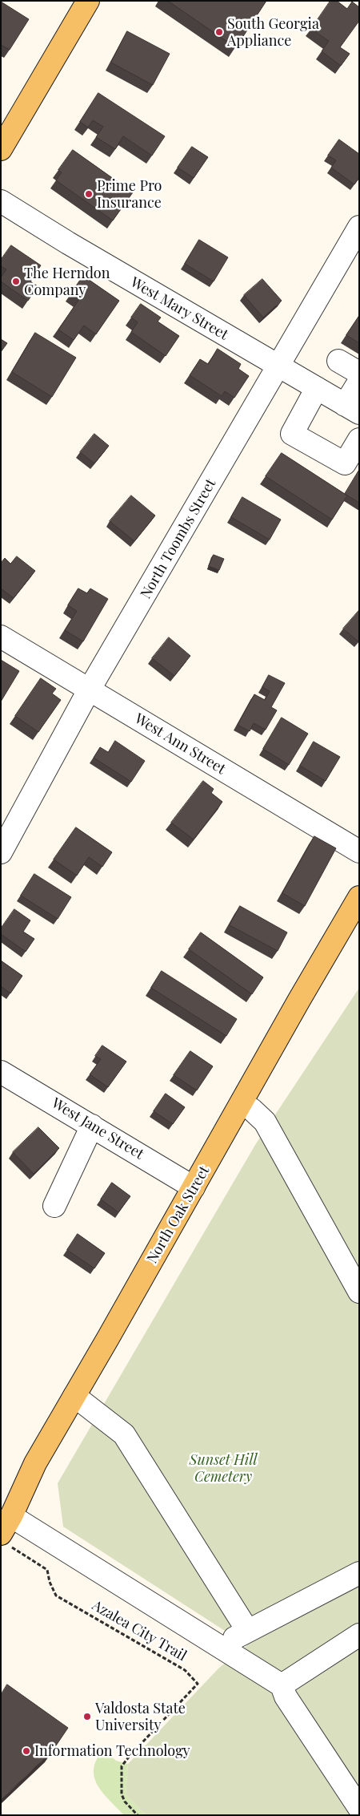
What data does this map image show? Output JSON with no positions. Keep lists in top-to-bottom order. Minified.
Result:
{"streets":{"main road":["North Oak Street"],"street":["West Mary Street","North Toombs Street","West Ann Street","West Jane Street"],"path":["Azalea City Trail"]},"crossings":[["West Mary Street","North Toombs Street"],["North Toombs Street","West Ann Street"],["West Jane Street","North Oak Street"],["North Oak Street","Azalea City Trail"]],"parks":["Sunset Hill Cemetery"],"places":["South Georgia Appliance","Prime Pro Insurance","The Herndon Company","Valdosta State University","Information Technology"]}
